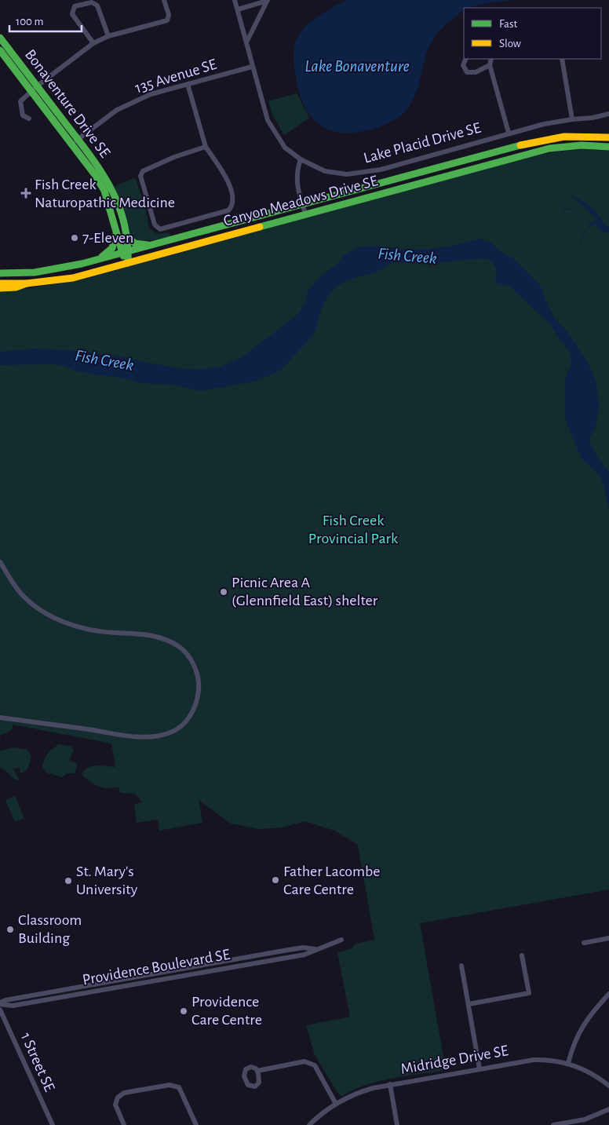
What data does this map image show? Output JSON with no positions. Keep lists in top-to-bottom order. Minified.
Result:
{"streets":{"main road":["Bonaventure Drive SE","Canyon Meadows Drive SE"],"street":["135 Avenue SE","Lake Placid Drive SE","Providence Boulevard SE","Midridge Drive SE","1 Street SE"]},"crossings":[["135 Avenue SE","Bonaventure Drive SE"],["135 Avenue SE","Lake Placid Drive SE"],["Bonaventure Drive SE","Canyon Meadows Drive SE"]],"water":["Lake Bonaventure","Fish Creek"],"parks":["Fish Creek Provincial Park"],"places":{"health":["Fish Creek Naturopathic Medicine"],"other":["7-Eleven","Picnic Area A (Glennfield East) shelter","Father Lacombe Care Centre","St. Mary's University","Classroom Building","Providence Care Centre"]},"legend":["Fast","Slow"],"scale_bar":"100 m"}
